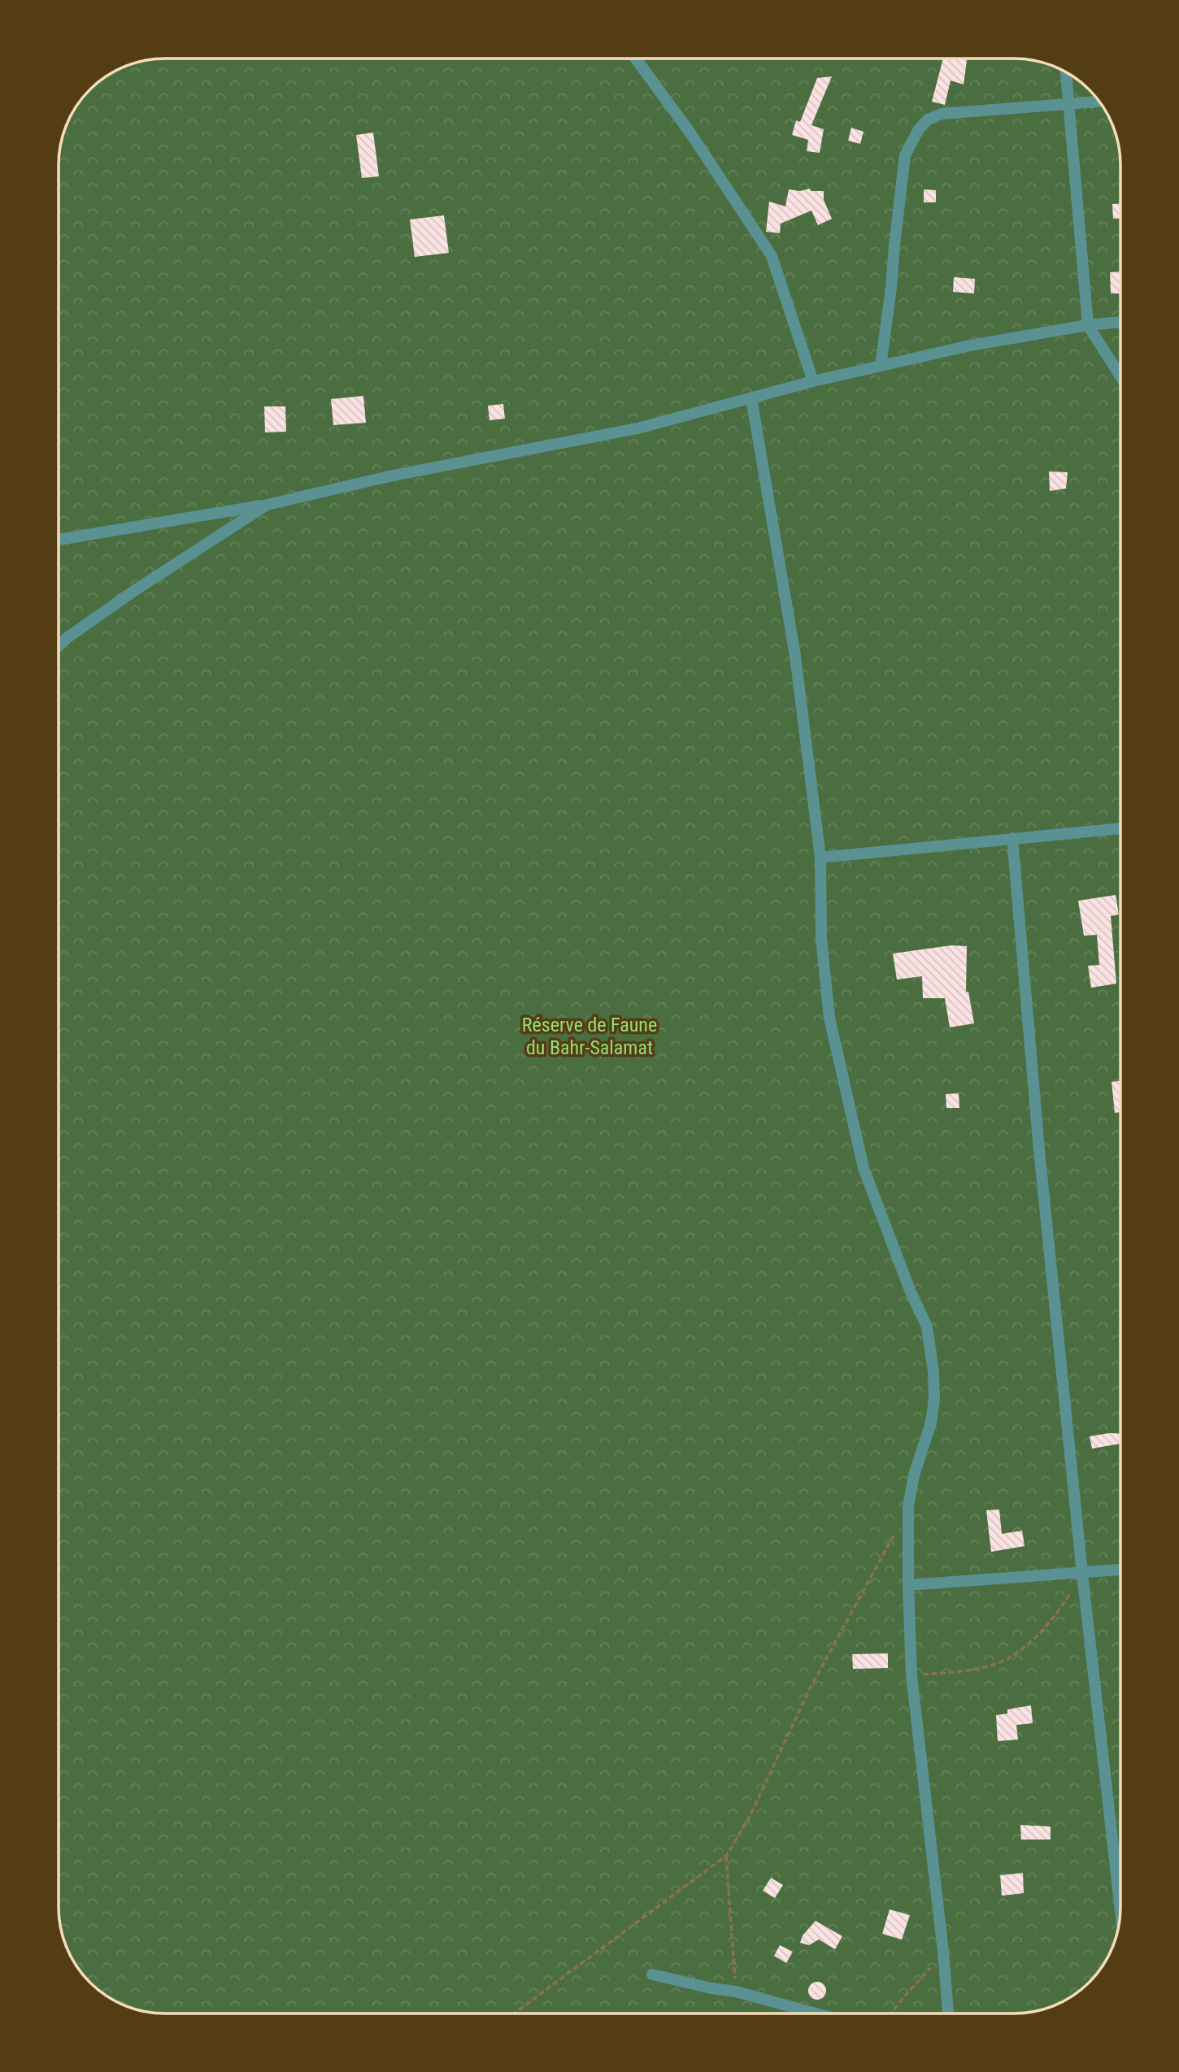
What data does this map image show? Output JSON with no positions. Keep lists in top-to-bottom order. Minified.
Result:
{"parks":["Réserve de Faune du Bahr-Salamat"]}
